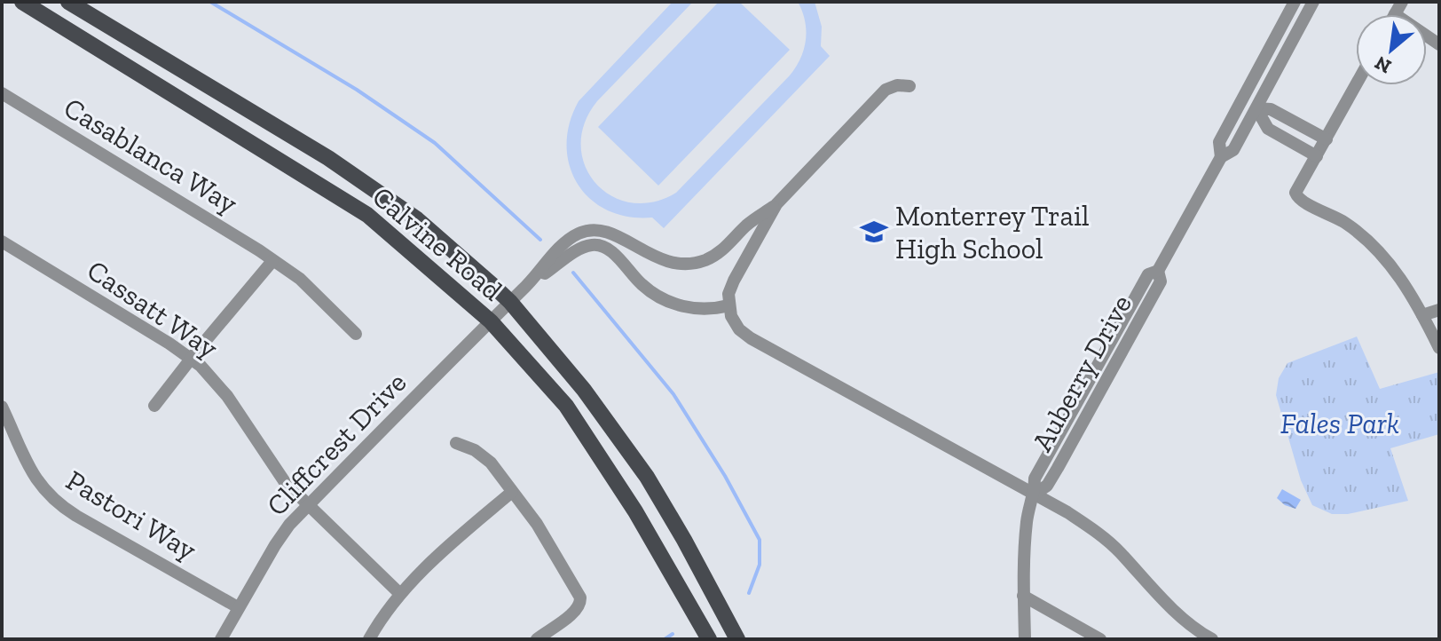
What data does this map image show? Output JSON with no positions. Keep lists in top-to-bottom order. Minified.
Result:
{"streets":{"main road":["Calvine Road"],"street":["Casablanca Way","Cassatt Way","Auberry Drive","Cliffcrest Drive","Pastori Way"]},"crossings":[["Calvine Road","Cliffcrest Drive"],["Cassatt Way","Cliffcrest Drive"],["Cliffcrest Drive","Pastori Way"]],"parks":["Fales Park"],"places":{"school or university":["Monterrey Trail High School"]},"north":"bottom left"}
